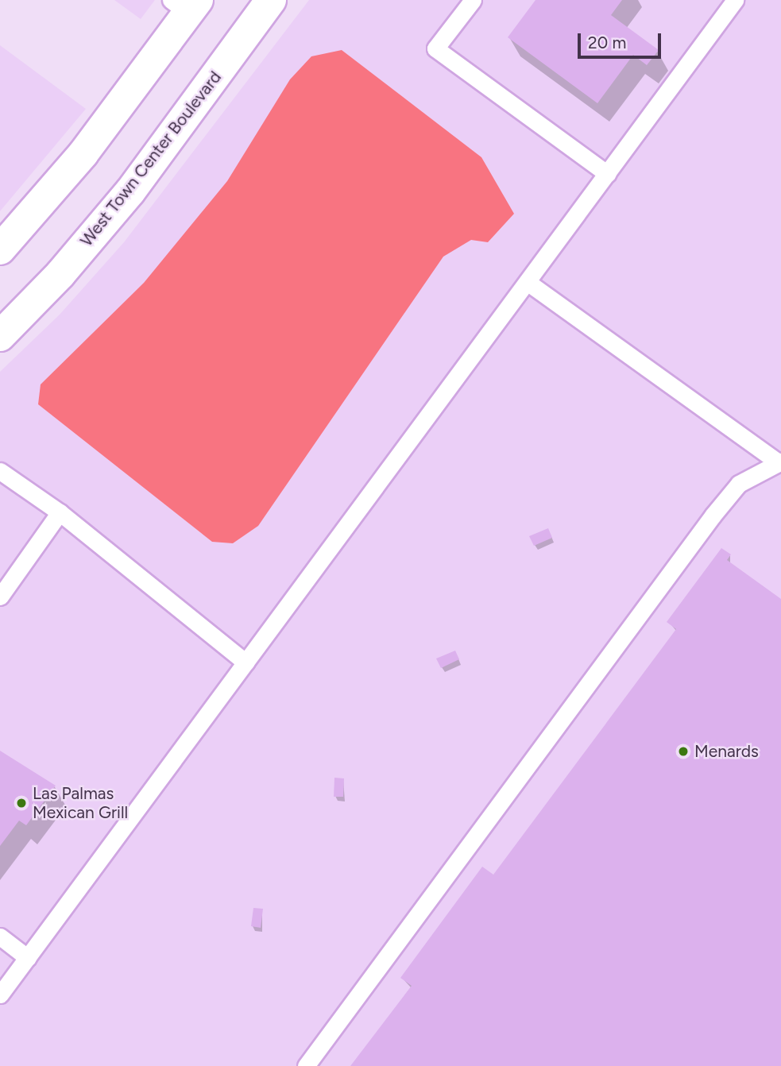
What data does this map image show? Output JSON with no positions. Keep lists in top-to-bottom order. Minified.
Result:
{"streets":{"main road":["West Town Center Boulevard"]},"places":["Menards","Las Palmas Mexican Grill"],"scale_bar":"20 m"}
